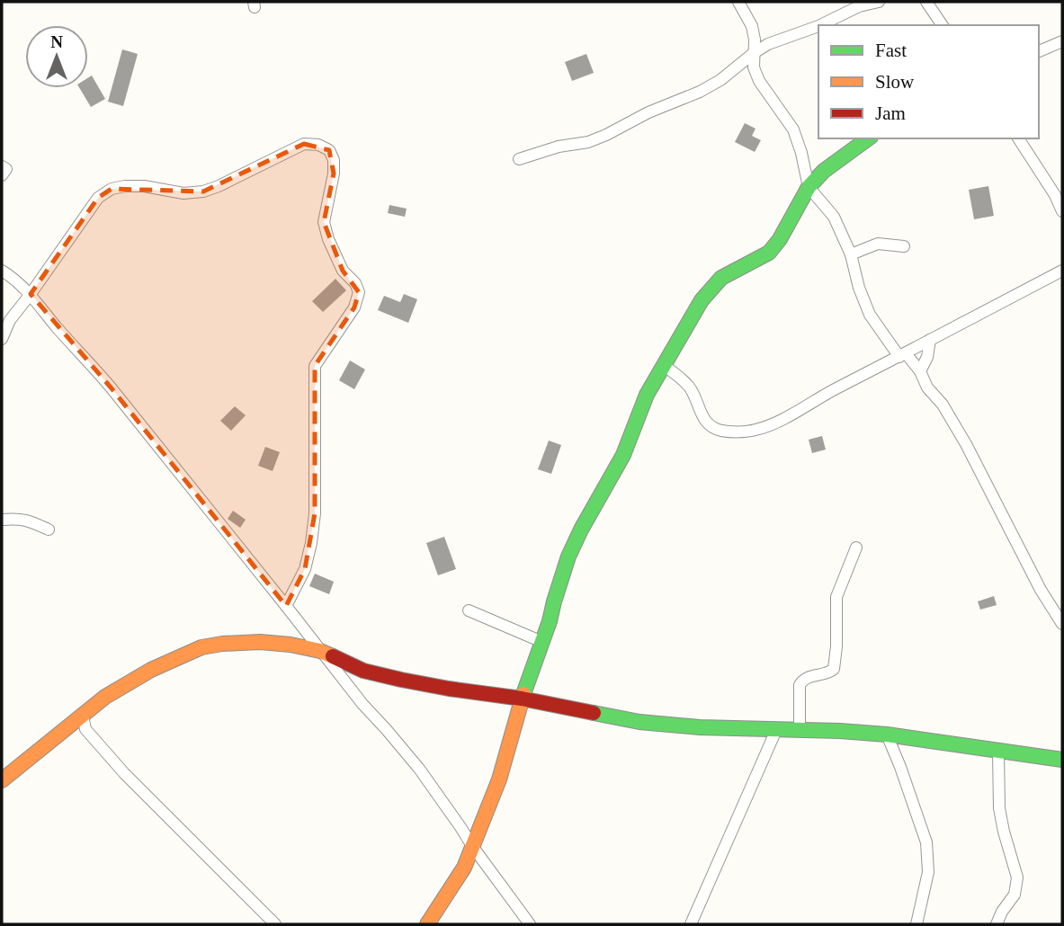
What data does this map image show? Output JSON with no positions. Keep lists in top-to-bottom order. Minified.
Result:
{"legend":["Fast","Slow","Jam"],"north":"top"}
